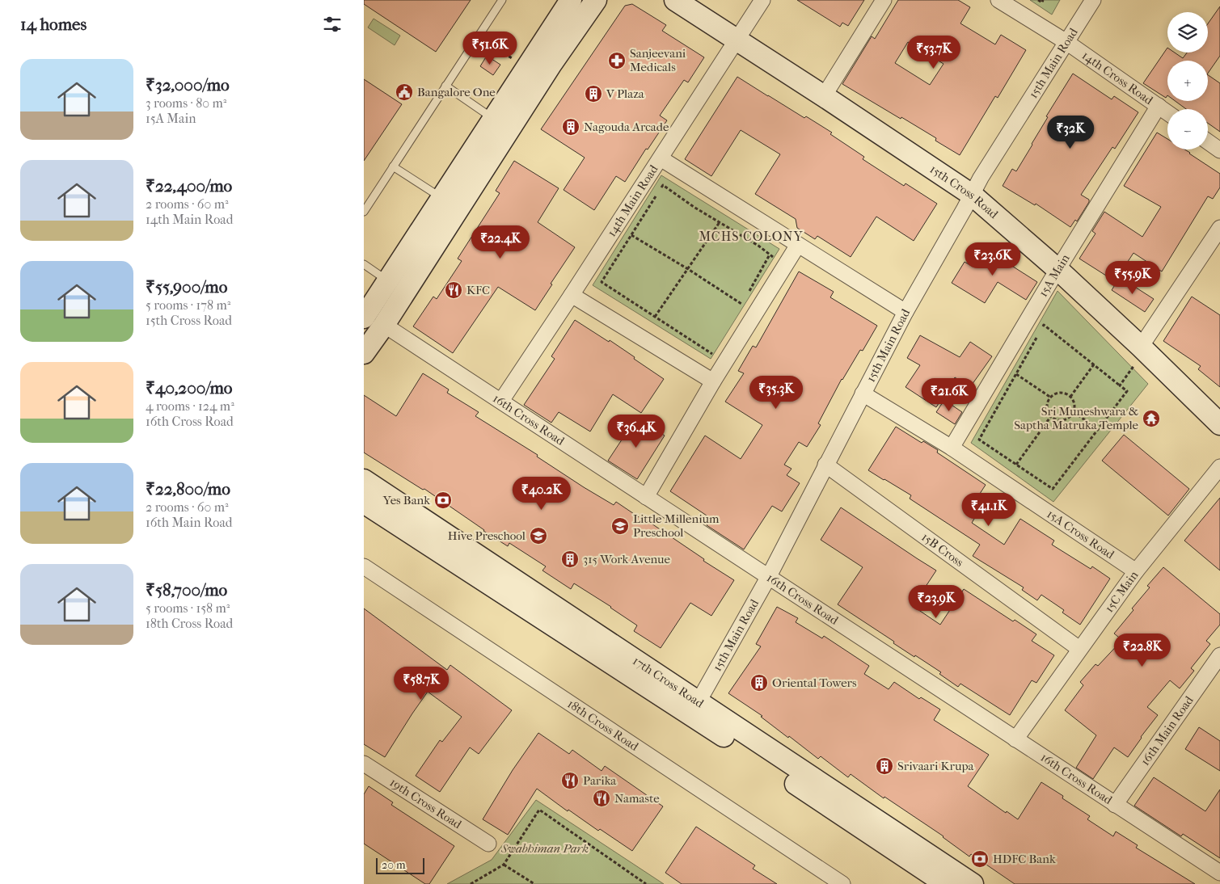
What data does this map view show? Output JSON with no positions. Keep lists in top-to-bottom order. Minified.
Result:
{"streets":{"main road":["15th Cross Road","17th Cross Road"],"street":["15th Main Road","14th Cross Road","14th Main Road","15A Main","16th Cross Road","15A Cross Road","15B Cross","15C Main","18th Cross Road","16th Main Road","19th Cross Road"]},"crossings":[["15th Main Road","14th Cross Road"],["15th Main Road","15th Cross Road"],["15th Main Road","16th Cross Road"],["15th Main Road","15A Cross Road"],["15th Main Road","15B Cross"],["15th Main Road","17th Cross Road"],["14th Cross Road","15A Main"],["15th Cross Road","14th Main Road"],["15th Cross Road","15A Main"],["14th Main Road","16th Cross Road"],["15A Main","15A Cross Road"],["16th Cross Road","15C Main"],["16th Cross Road","16th Main Road"],["15A Cross Road","15C Main"],["15B Cross","15C Main"]],"districts":["MCHS COLONY"],"parks":["Swabhiman Park"],"places":{"pharmacy":["Sanjeevani Medicals"],"public building":["Bangalore One"],"building":["V Plaza","Nagouda Arcade","315 Work Avenue","Oriental Towers","Srivaari Krupa"],"restaurant":["KFC","Parika","Namaste"],"temple":["Sri Muneshwara & Saptha Matruka Temple"],"bank":["Yes Bank","HDFC Bank"],"school or university":["Little Millenium Preschool","Hive Preschool"]},"scale_bar":"20 m","page":{"heading":"14 homes","map_buttons":["+","−"],"price":["₹51.6K","₹53.7K","₹32K","₹22.4K","₹23.6K","₹55.9K","₹35.3K","₹21.6K","₹36.4K","₹40.2K","₹41.1K","₹23.9K","₹22.8K","₹58.7K"],"list":[{"name":"₹32,000/mo","note":"3 rooms · 80 m² · 15A Main"},{"name":"₹22,400/mo","note":"2 rooms · 60 m² · 14th Main Road"},{"name":"₹55,900/mo","note":"5 rooms · 178 m² · 15th Cross Road"},{"name":"₹40,200/mo","note":"4 rooms · 124 m² · 16th Cross Road"},{"name":"₹22,800/mo","note":"2 rooms · 60 m² · 16th Main Road"},{"name":"₹58,700/mo","note":"5 rooms · 158 m² · 18th Cross Road"}],"scale":"20 m"}}
